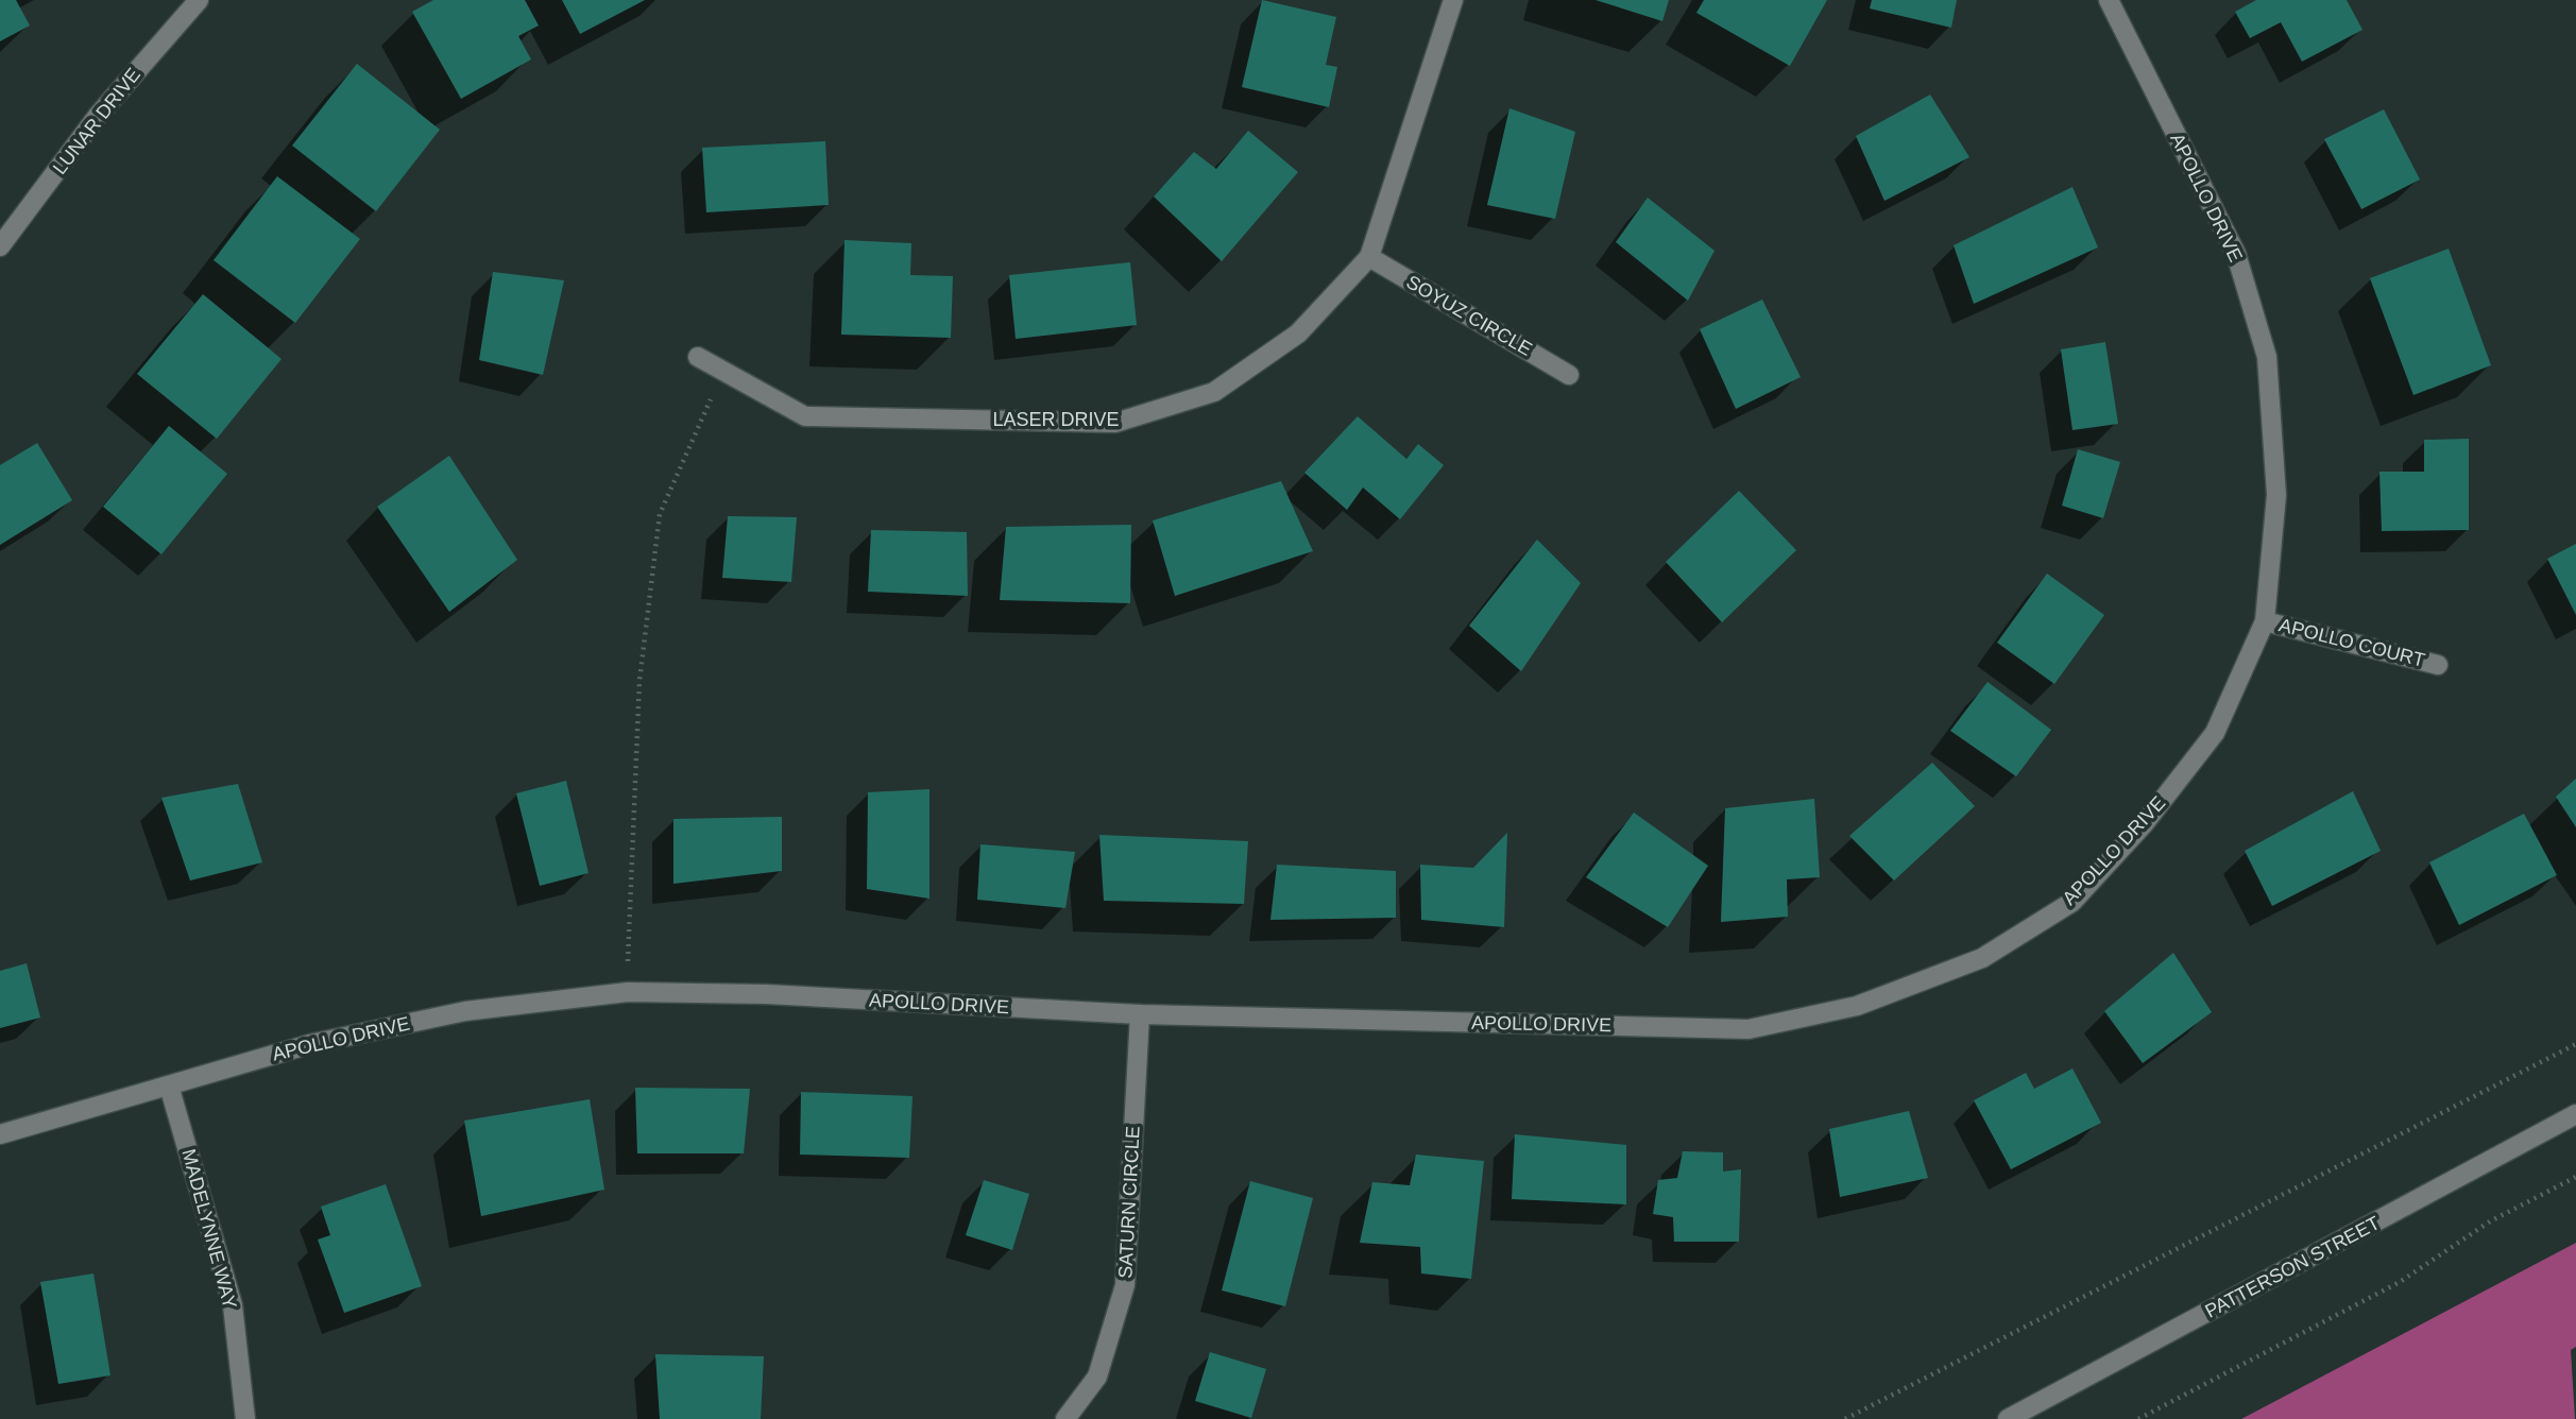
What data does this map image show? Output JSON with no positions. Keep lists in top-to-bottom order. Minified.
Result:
{"streets":{"street":["LUNAR DRIVE","APOLLO DRIVE","SOYUZ CIRCLE","LASER DRIVE","APOLLO COURT","SATURN CIRCLE","MADELYNNE WAY","PATTERSON STREET"]},"crossings":[["APOLLO DRIVE","APOLLO COURT"],["APOLLO DRIVE","SATURN CIRCLE"],["APOLLO DRIVE","MADELYNNE WAY"],["SOYUZ CIRCLE","LASER DRIVE"]]}
